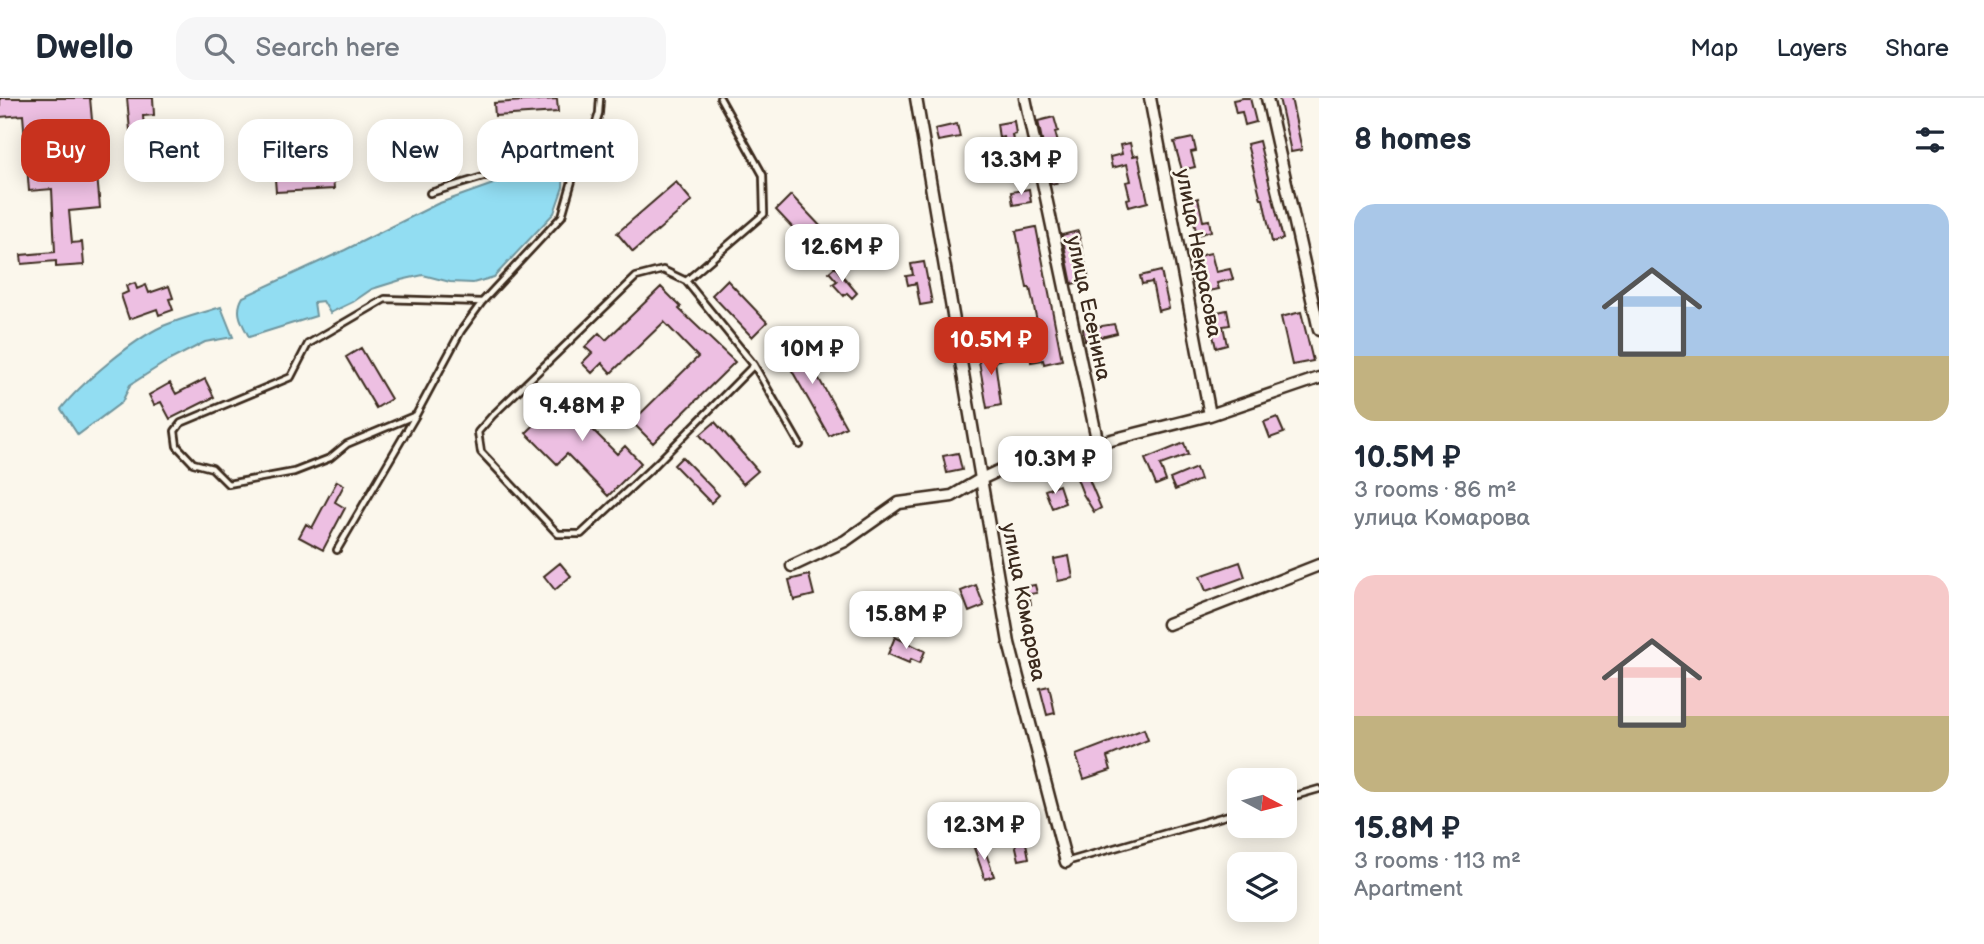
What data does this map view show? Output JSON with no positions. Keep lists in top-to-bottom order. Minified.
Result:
{"streets":{"street":["улица Некрасова","улица Есенина","улица Комарова"]},"north":"right","page":{"header":"Dwello","search":"Search here","nav":["Map","Layers","Share"],"heading":"8 homes","chip":["Buy","Rent","Filters","New","Apartment"],"price":["13.3M ₽","12.6M ₽","10.5M ₽","10M ₽","9.48M ₽","10.3M ₽","15.8M ₽","12.3M ₽"],"list":[{"name":"10.5M ₽","note":"3 rooms · 86 m² · улица Комарова"},{"name":"15.8M ₽","note":"3 rooms · 113 m² · Apartment"}]}}
